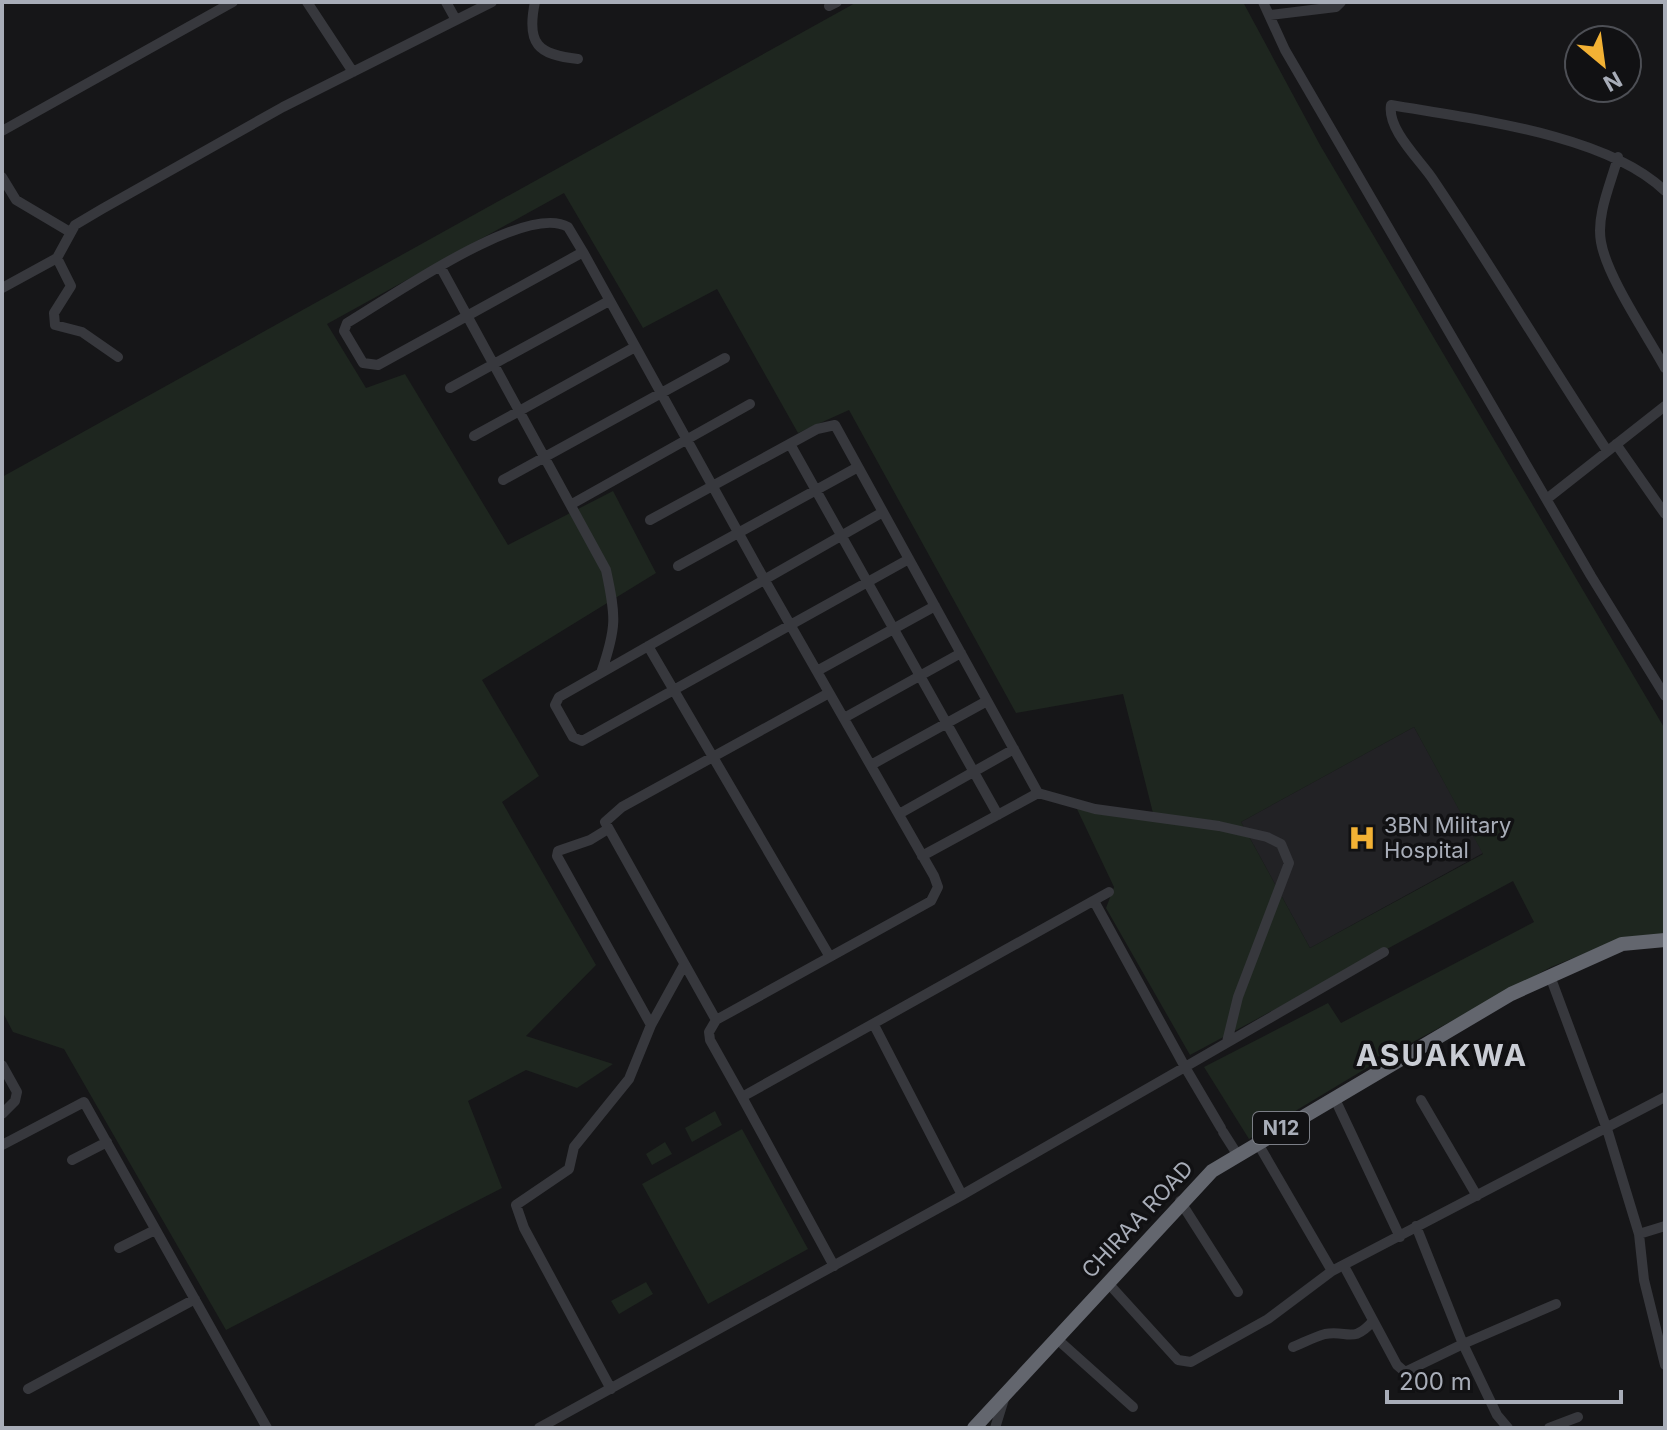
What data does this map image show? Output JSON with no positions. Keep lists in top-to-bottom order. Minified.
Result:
{"streets":{"highway":["N12","CHIRAA ROAD"]},"districts":["ASUAKWA"],"places":{"hospital":["3BN Military Hospital"]},"scale_bar":"200 m","north":"bottom right"}
